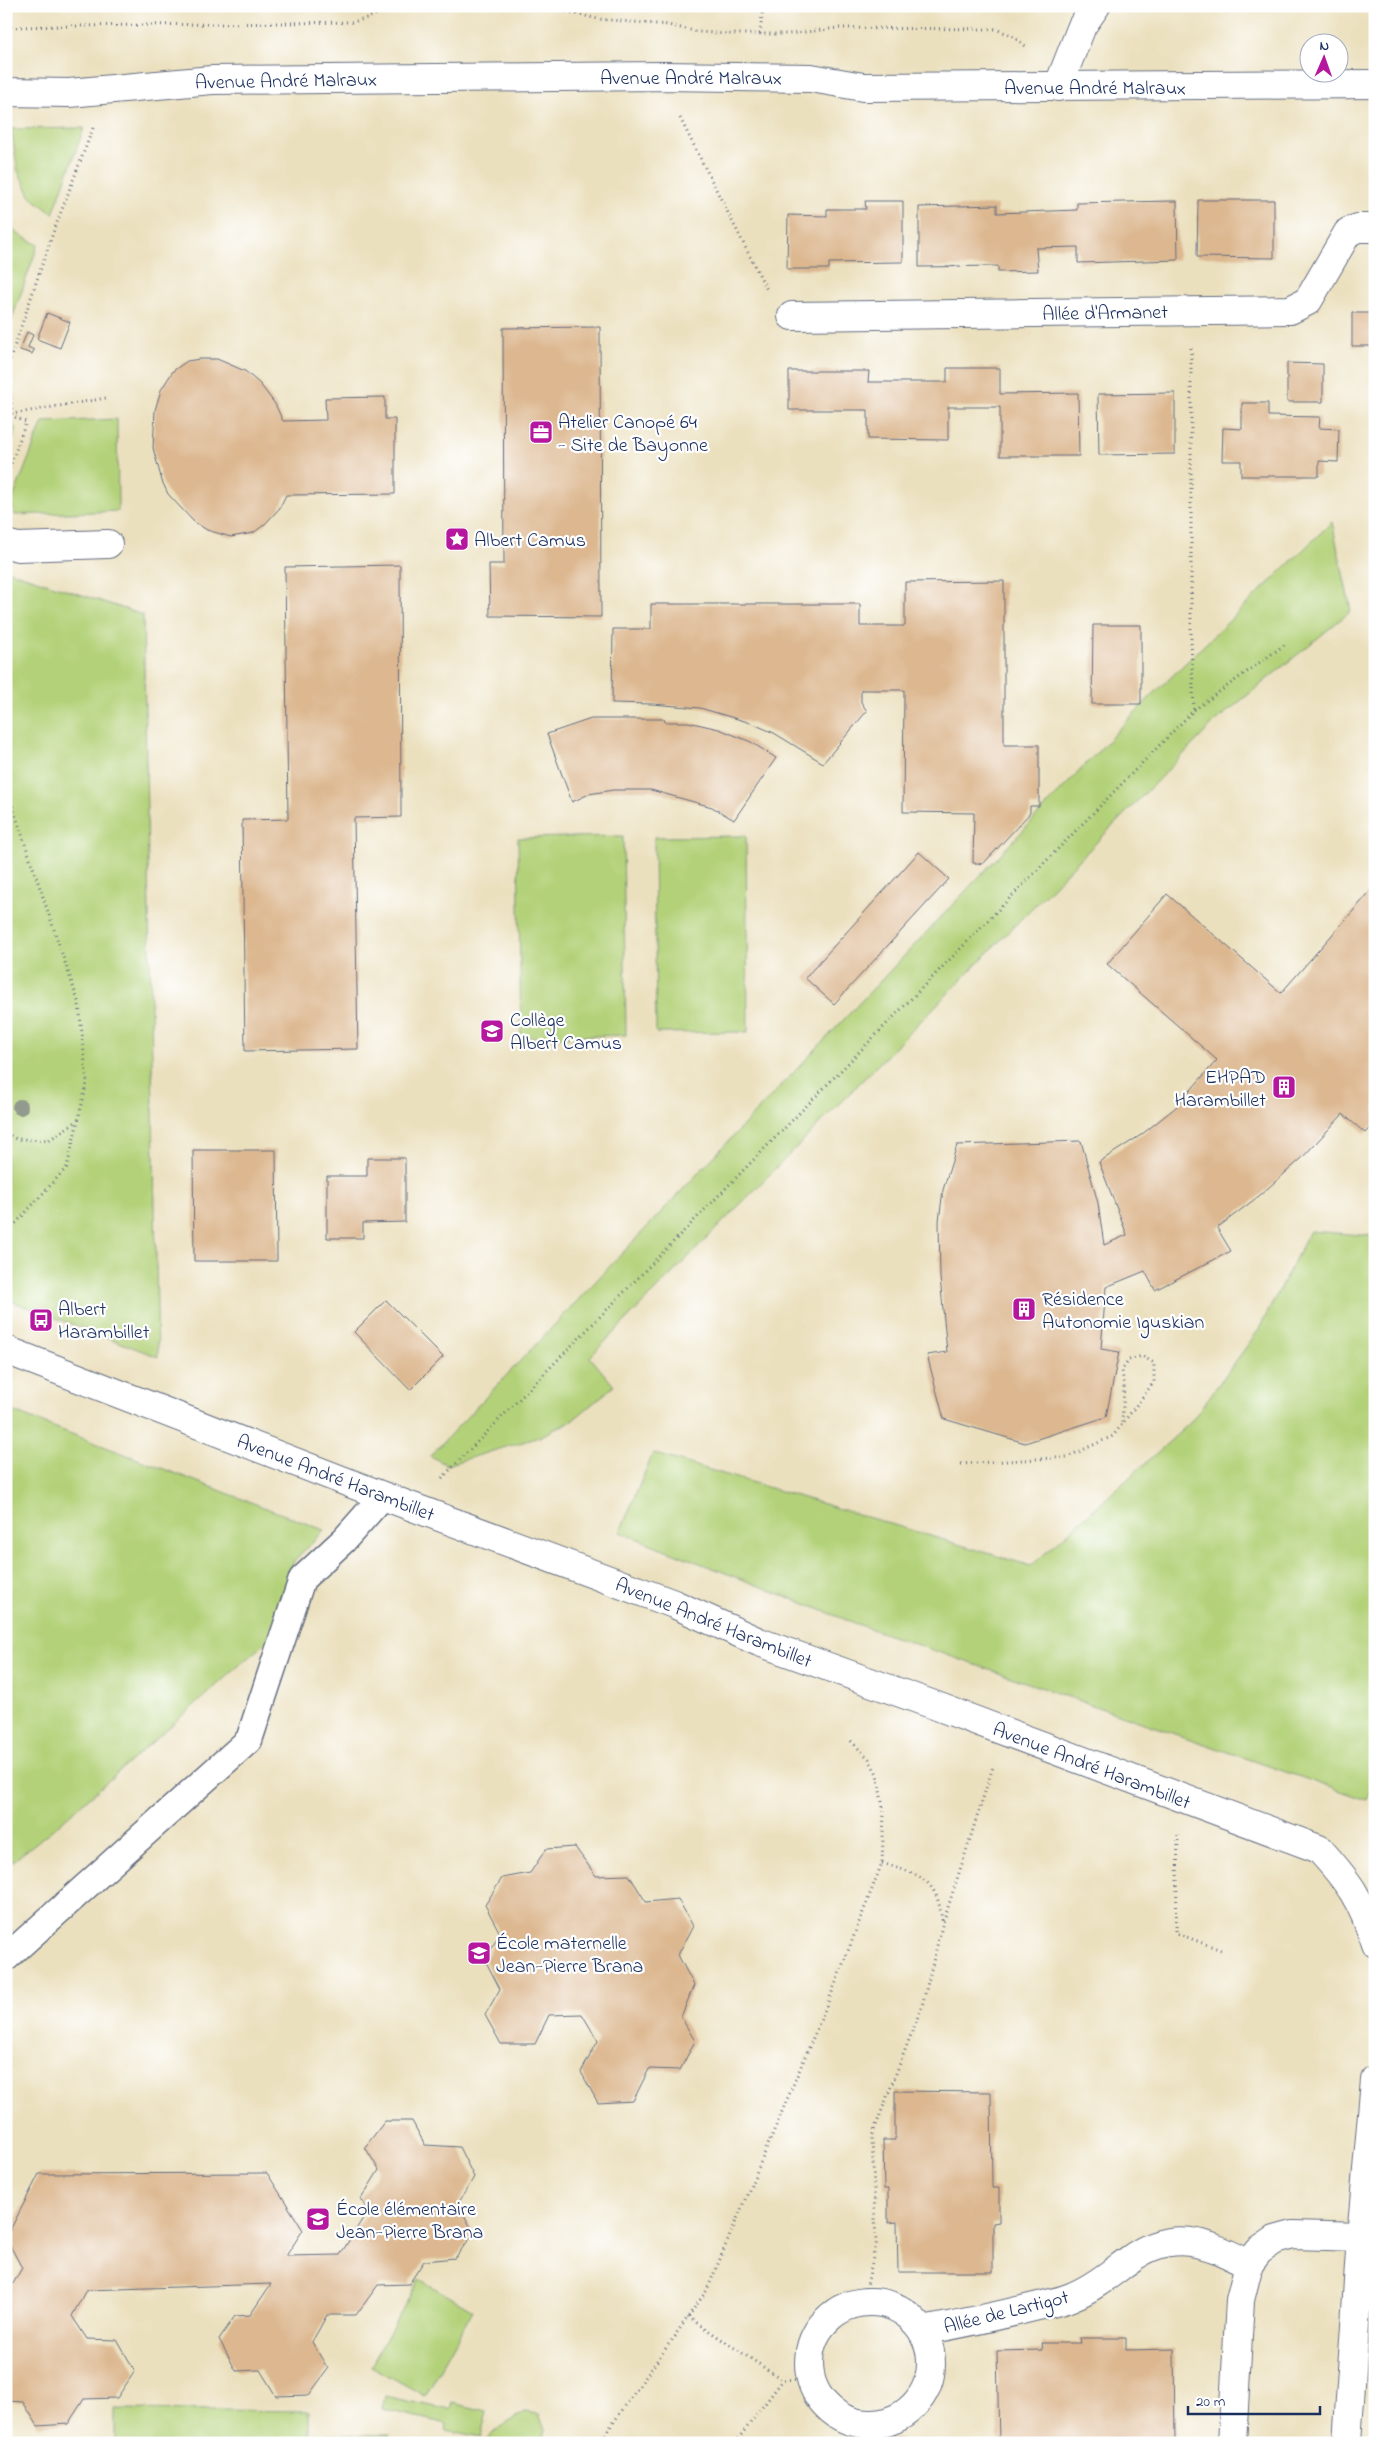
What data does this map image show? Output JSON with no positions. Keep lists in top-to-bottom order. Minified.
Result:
{"streets":{"street":["Avenue André Malraux","Allée d'Armanet","Avenue André Harambillet","Allée de Lartigot"]},"places":{"office":["Atelier Canopé 64 - Site de Bayonne"],"place":["Albert Camus"],"school or university":["Collège Albert Camus","École maternelle Jean-Pierre Brana","École élémentaire Jean-Pierre Brana"],"building":["EHPAD Harambillet","Résidence Autonomie Iguskian"],"bus stop":["Albert Harambillet"]},"scale_bar":"20 m","north":"top"}
